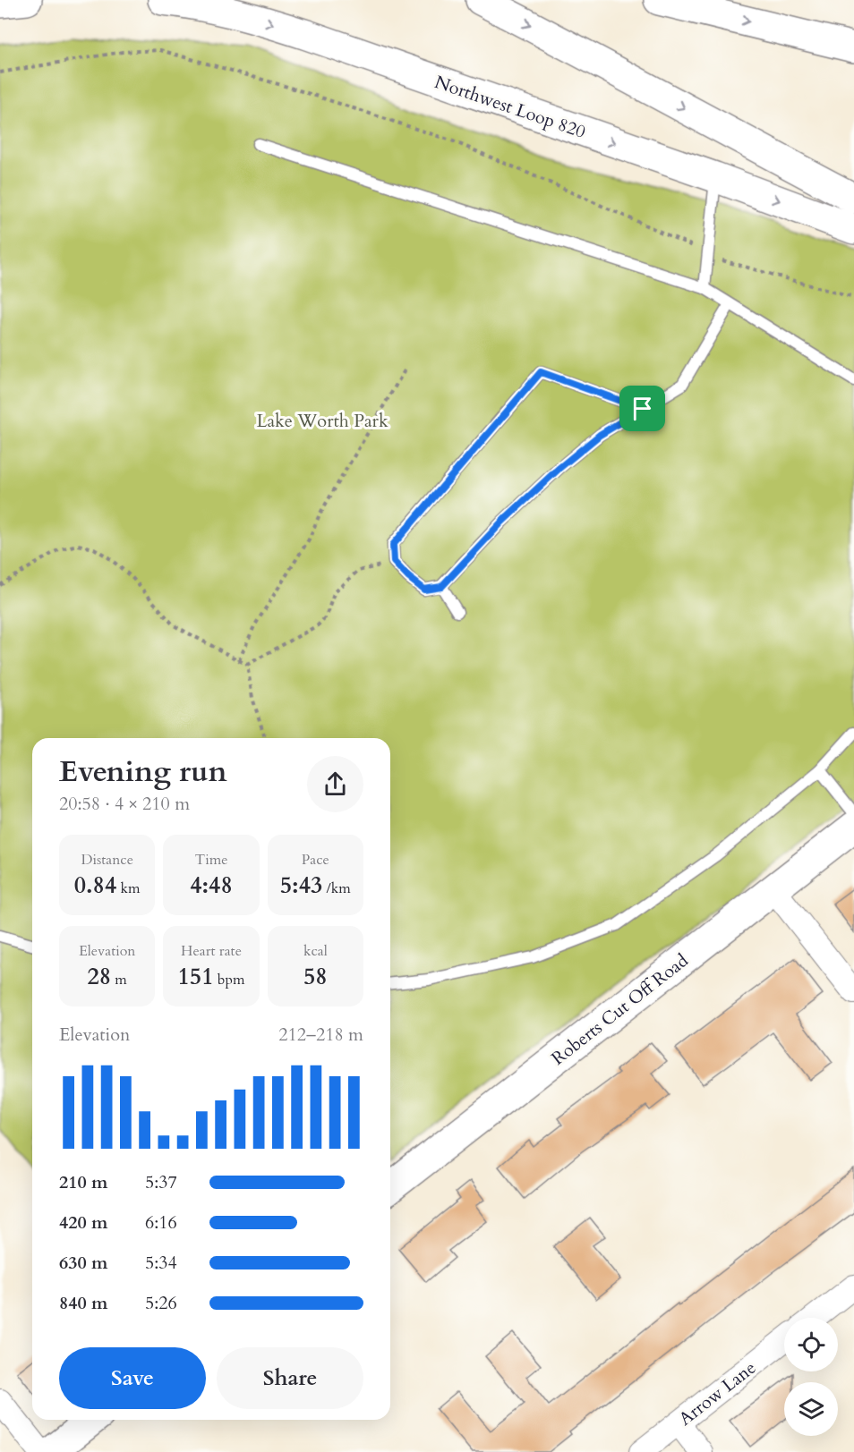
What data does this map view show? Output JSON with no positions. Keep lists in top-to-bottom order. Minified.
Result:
{"streets":{"main road":["Northwest Loop 820","Roberts Cut Off Road"],"street":["Arrow Lane"]},"parks":["Lake Worth Park"],"page":{"heading":["Evening run","20:58 · 4 × 210 m"],"stats":[["Distance","0.84 km"],["Time","4:48"],["Pace","5:43 /km"],["Elevation","28 m"],["Heart rate","151 bpm"],["kcal","58"]],"chart":["Elevation","212–218 m"],"list":[{"name":"210 m","note":"5:37"},{"name":"420 m","note":"6:16"},{"name":"630 m","note":"5:34"},{"name":"840 m","note":"5:26"}],"buttons":["Save","Share"]}}
